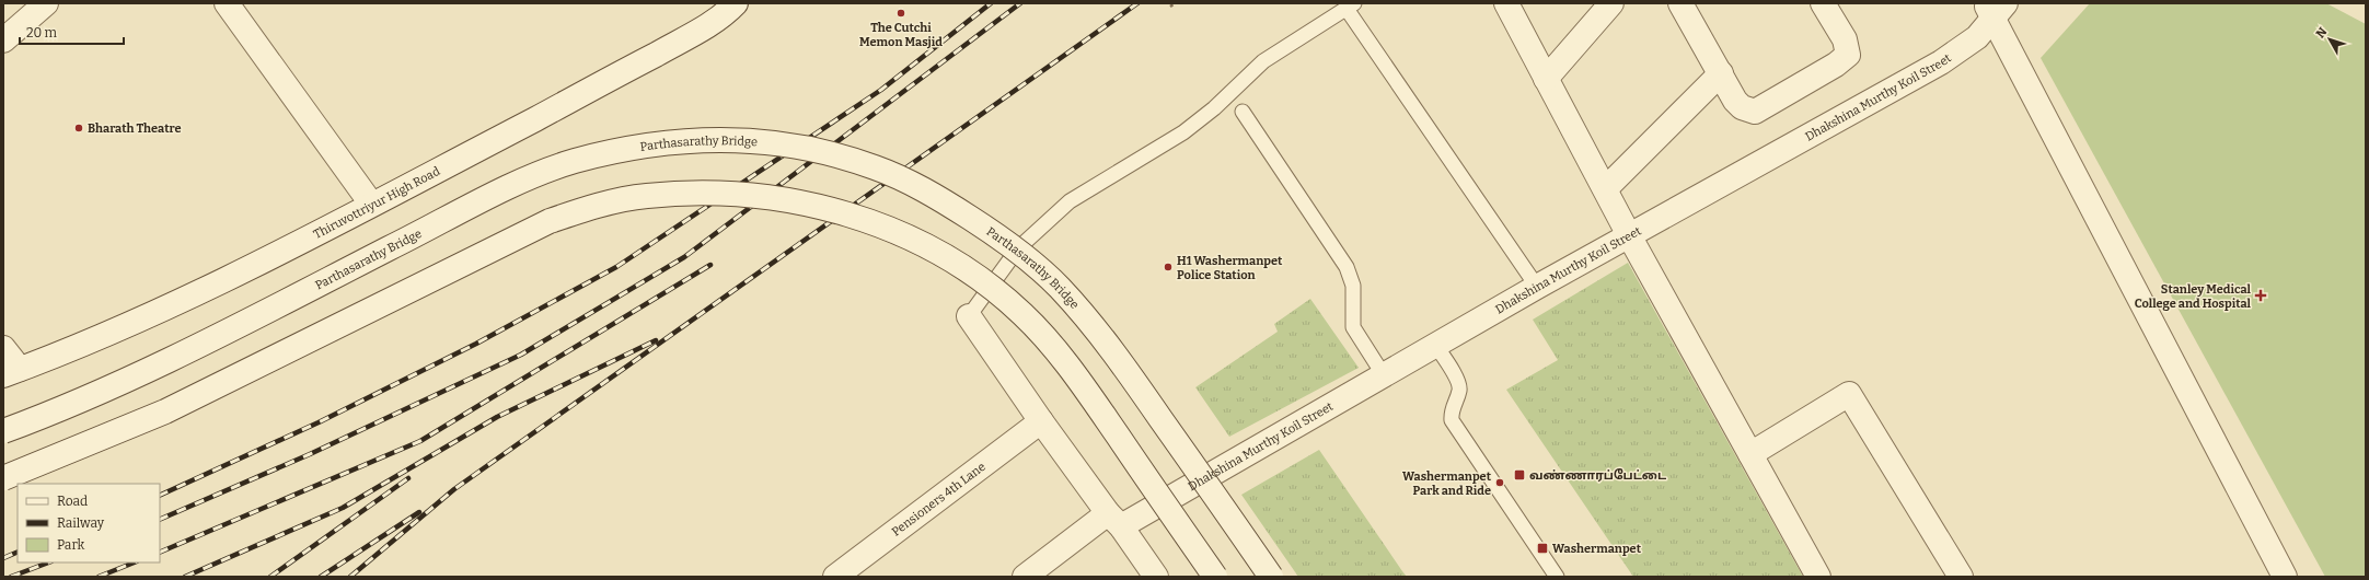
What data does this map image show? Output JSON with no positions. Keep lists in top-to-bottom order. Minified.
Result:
{"streets":{"street":["Dhakshina Murthy Koil Street","Parthasarathy Bridge","Thiruvottriyur High Road","Pensioners 4th Lane"]},"places":{"other":["The Cutchi Memon Masjid","Bharath Theatre","H1 Washermanpet Police Station","Washermanpet Park and Ride"],"health":["Stanley Medical College and Hospital"],"transit":["வண்ணாரப்பேட்டை","Washermanpet"]},"legend":["Road","Railway","Park"],"scale_bar":"20 m","north":"top left"}
